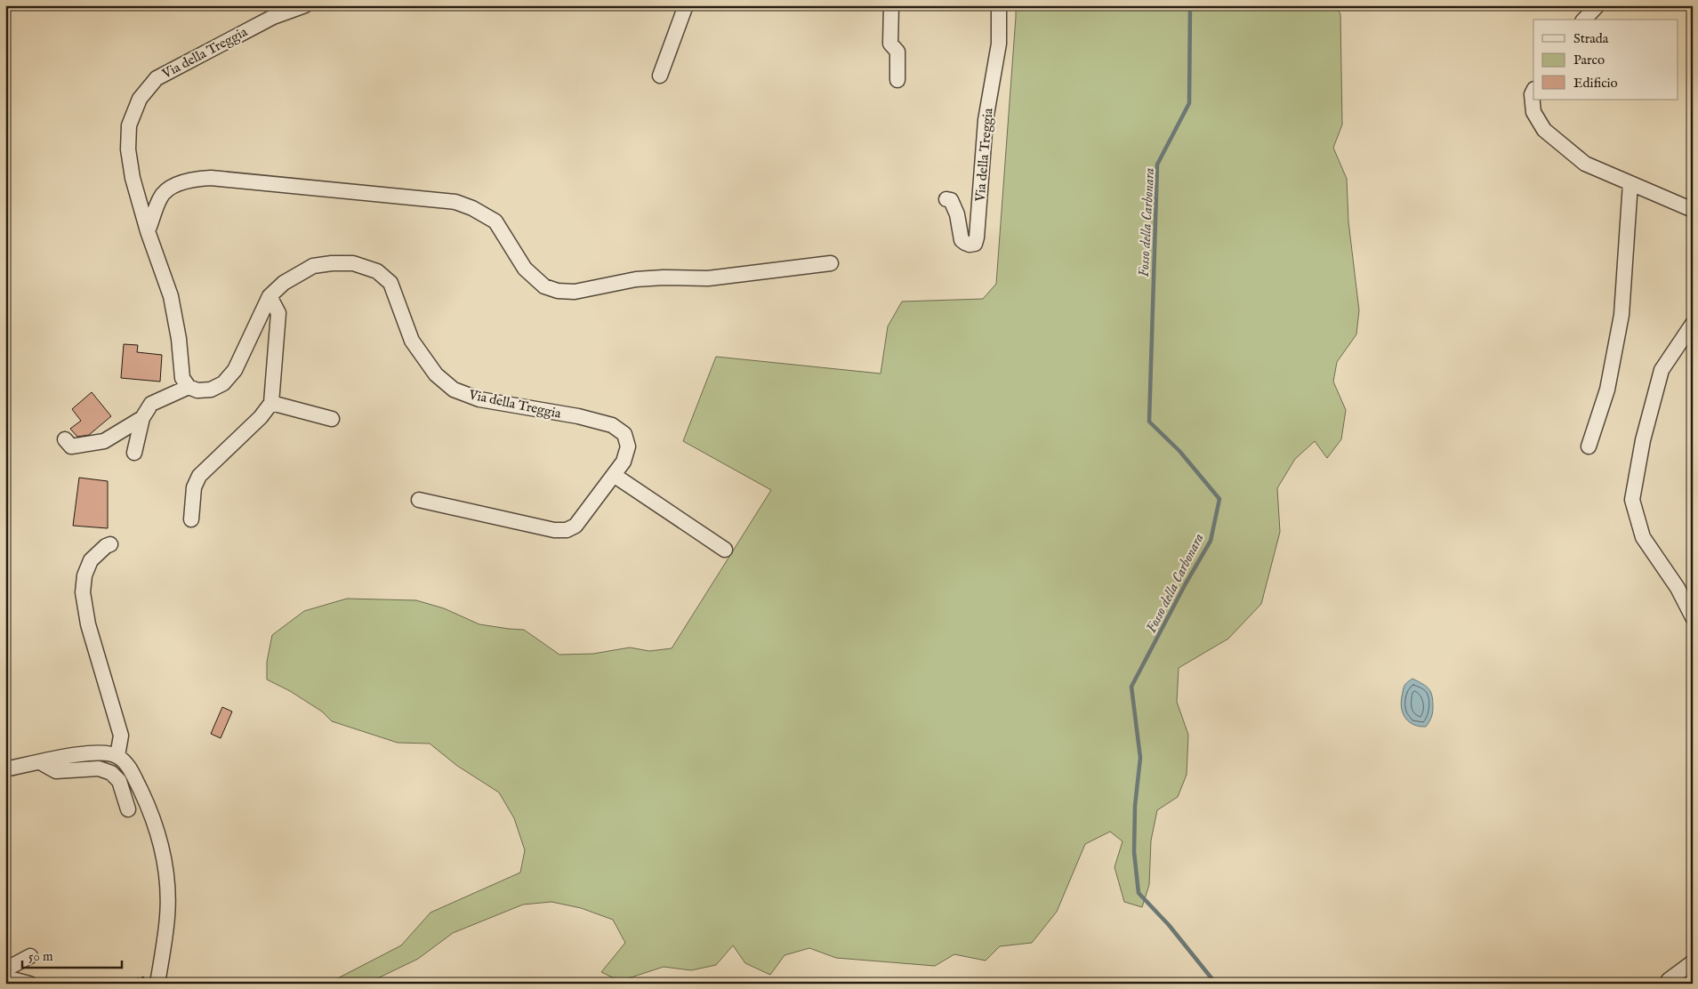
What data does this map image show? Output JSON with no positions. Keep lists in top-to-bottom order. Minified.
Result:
{"streets":{"street":["Via della Treggia"]},"water":["Fosso della Carbonara"],"legend":["Strada","Parco","Edificio"],"scale_bar":"50 m"}
